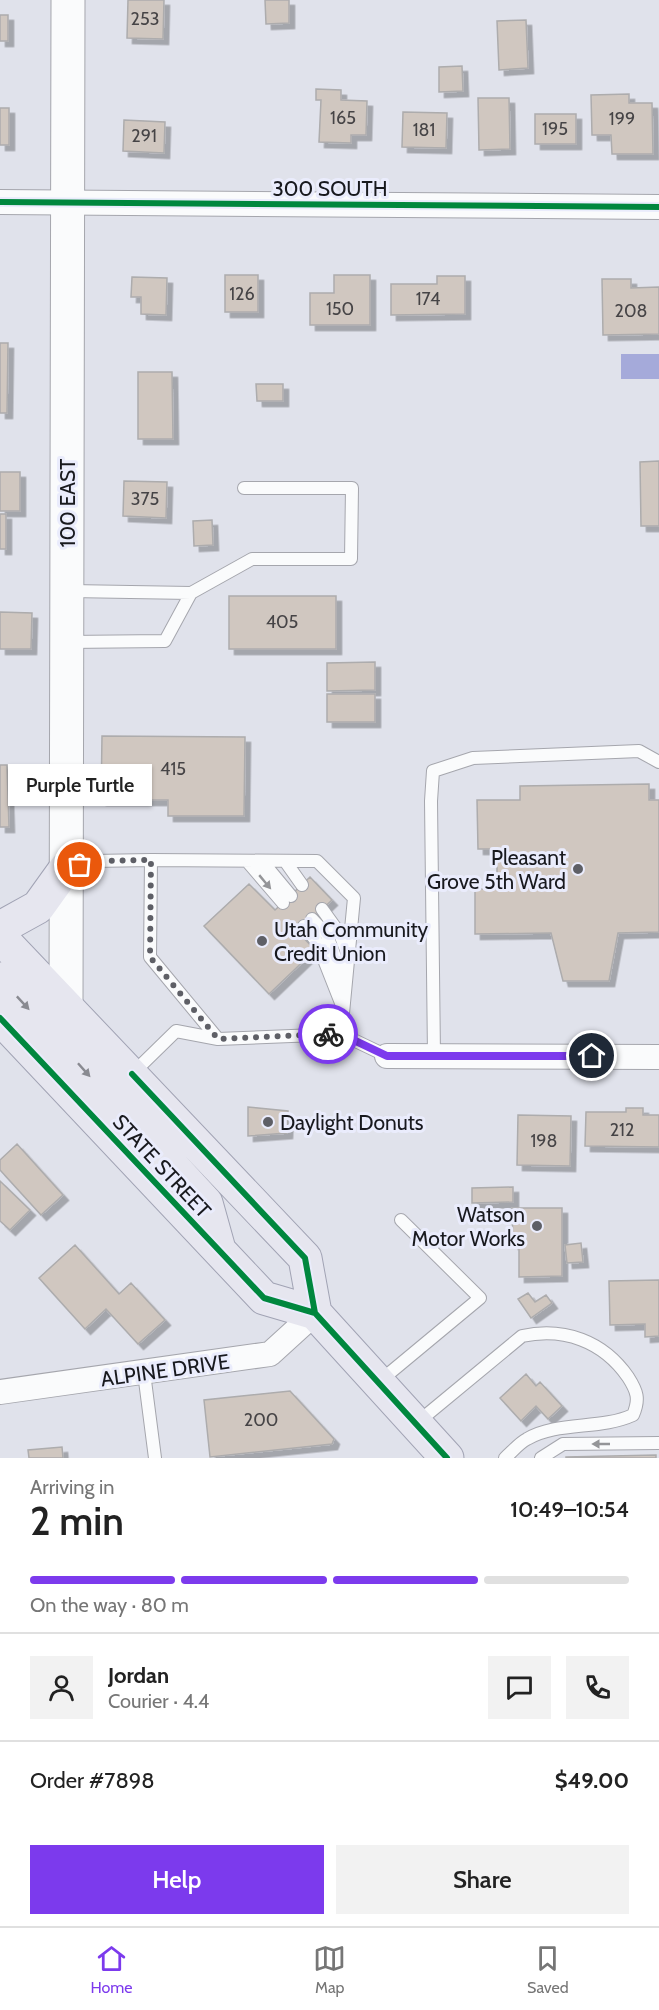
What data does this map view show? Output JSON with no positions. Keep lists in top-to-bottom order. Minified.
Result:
{"streets":{"main road":["100 EAST","STATE STREET"],"street":["300 SOUTH","ALPINE DRIVE"]},"crossings":[["300 SOUTH","100 EAST"],["100 EAST","STATE STREET"],["STATE STREET","ALPINE DRIVE"]],"places":["Purple Turtle","Pleasant Grove 5th Ward","Utah Community Credit Union","Daylight Donuts","Watson Motor Works"],"house_numbers":["253","165","199","195","181","291","126","174","150","208","375","405","415","212","198","200"],"page":{"bubble":"Purple Turtle","heading":["2 min","Arriving in","10:49–10:54"],"panel":["Jordan","Courier · 4.4","Order #7898","$49.00"],"bar":"On the way · 80 m","buttons":["Help","Share"],"tabs":["Home","Map","Saved"]}}
